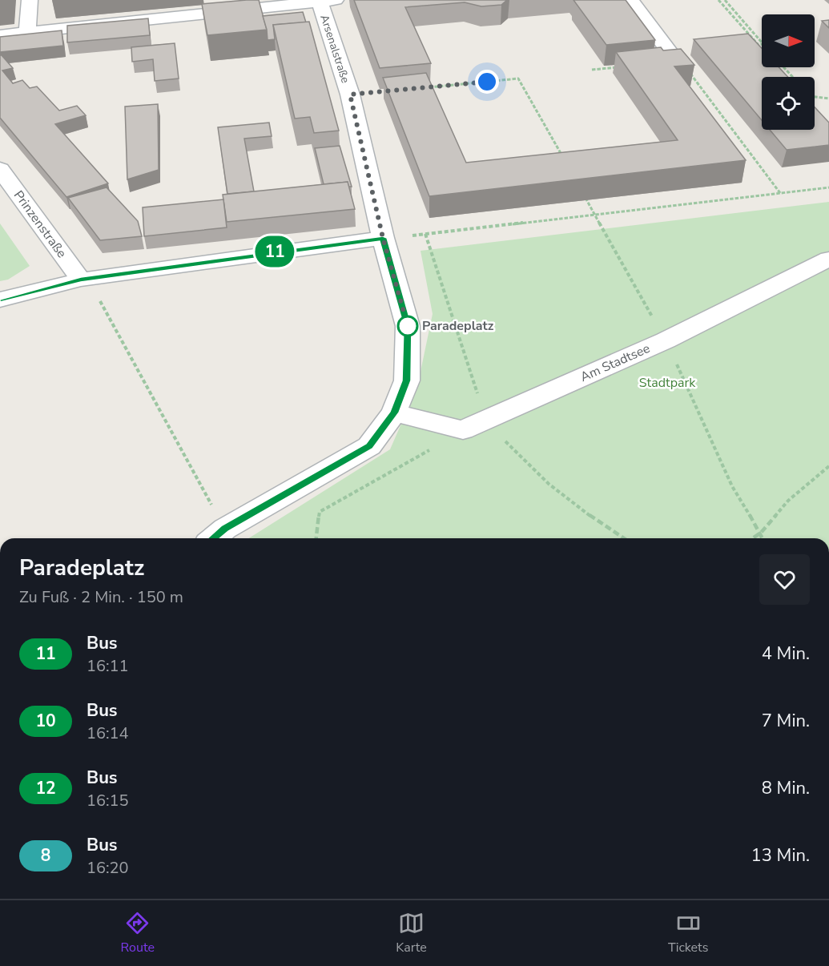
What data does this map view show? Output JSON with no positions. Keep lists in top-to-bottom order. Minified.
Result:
{"streets":{"street":["Arsenalstraße","Prinzenstraße","Am Stadtsee"]},"parks":["Stadtpark"],"places":["Paradeplatz"],"lines":["bus line 11"],"north":"right","page":{"on_map":"11","heading":["Paradeplatz","Zu Fuß · 2 Min. · 150 m"],"list":[{"mark":"11","name":"Bus","note":"16:11","value":"4 Min."},{"mark":"10","name":"Bus","note":"16:14","value":"7 Min."},{"mark":"12","name":"Bus","note":"16:15","value":"8 Min."},{"mark":"8","name":"Bus","note":"16:20","value":"13 Min."}],"tabs":["Route","Karte","Tickets"]}}
